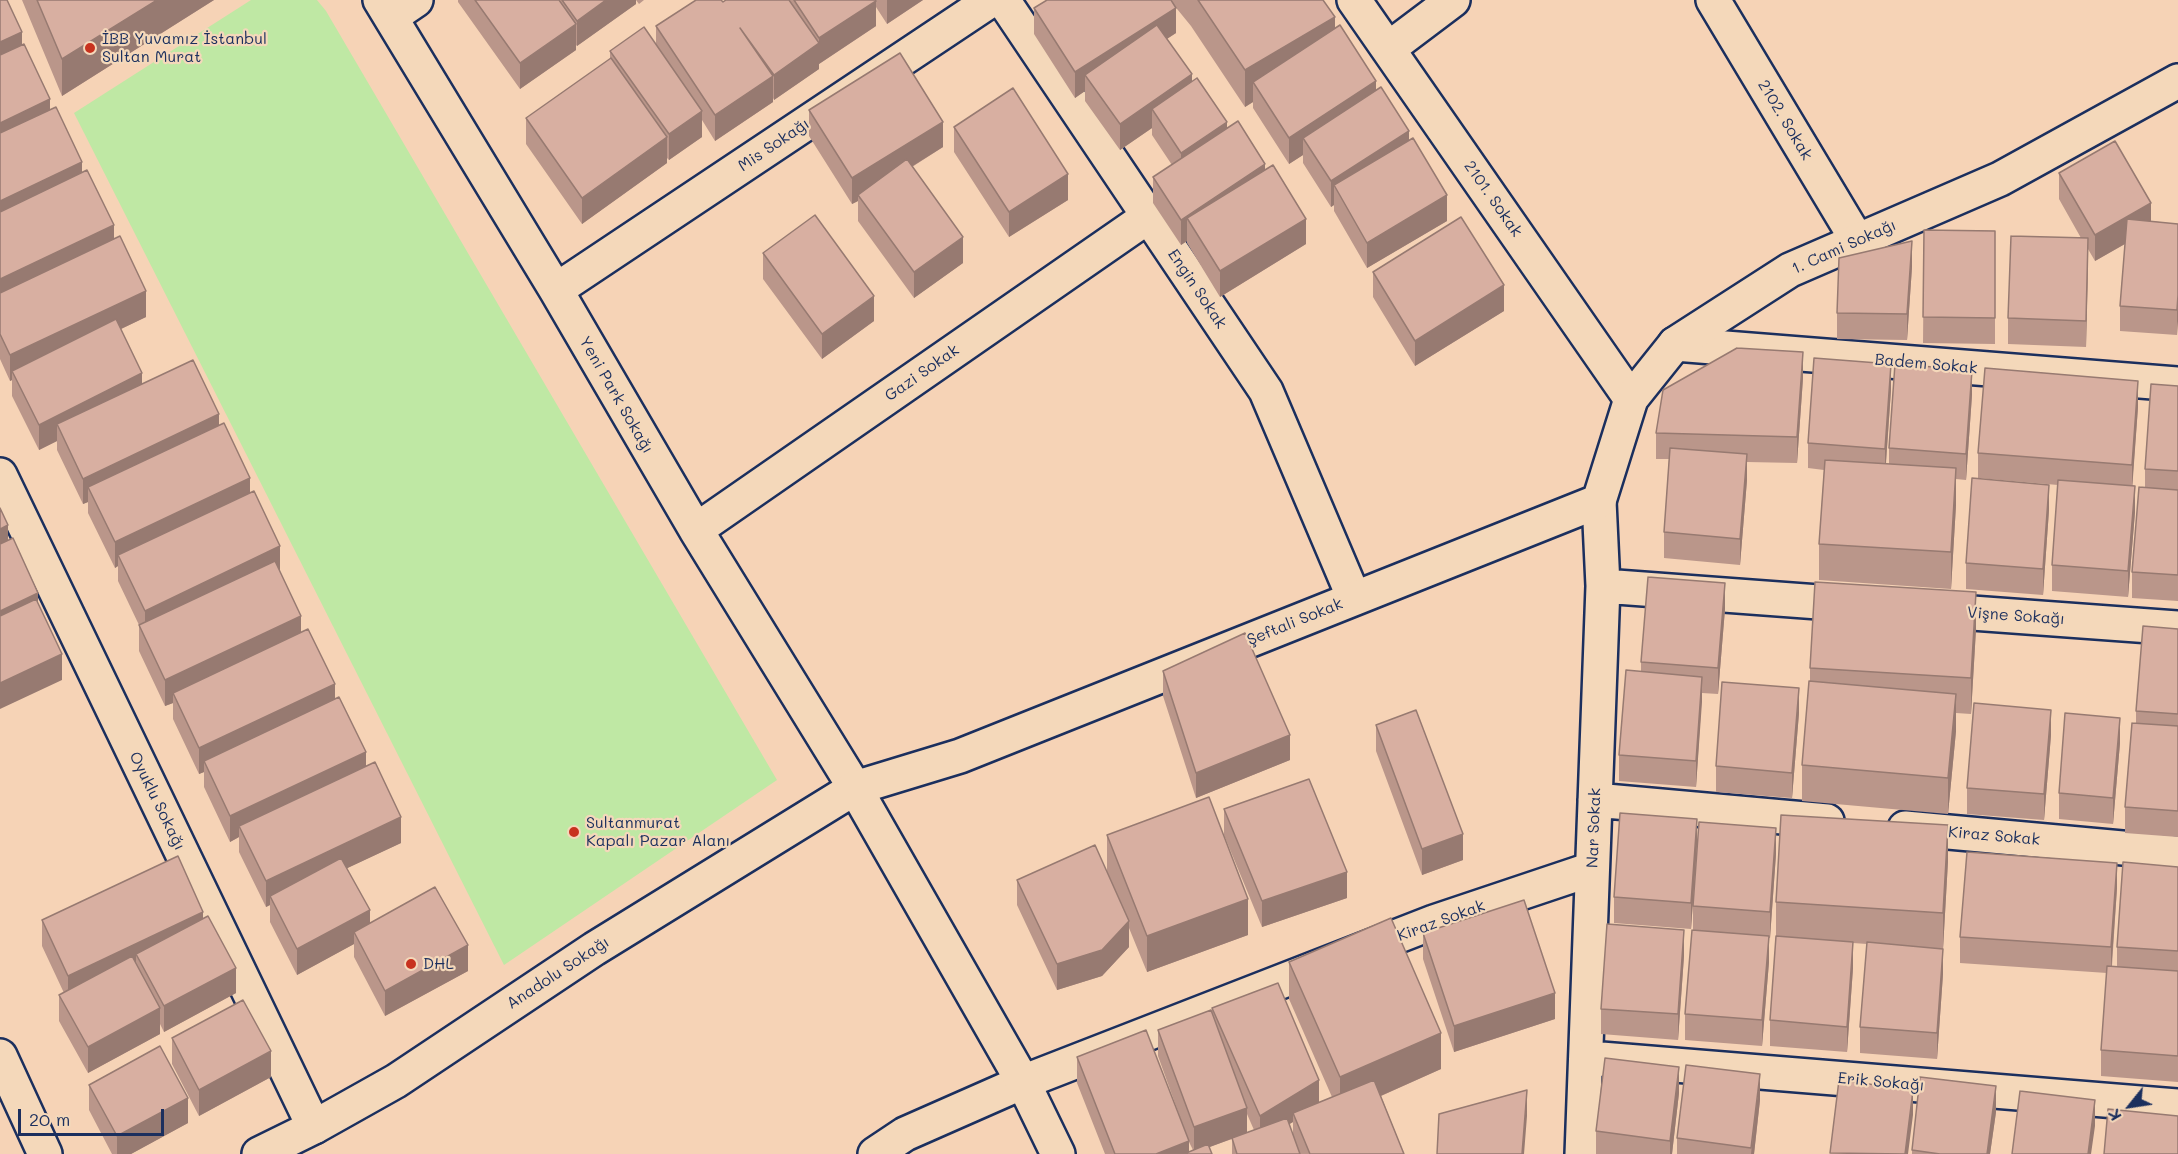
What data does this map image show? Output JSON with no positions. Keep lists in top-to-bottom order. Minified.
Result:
{"streets":{"street":["2102. Sokak","Mis Sokağı","2101. Sokak","1. Cami Sokağı","Engin Sokak","Badem Sokak","Gazi Sokak","Yeni Park Sokağı","Vişne Sokağı","Şeftali Sokak","Oyuklu Sokağı","Nar Sokak","Kiraz Sokak","Anadolu Sokağı","Erik Sokağı"]},"crossings":[["2102. Sokak","1. Cami Sokağı"],["Mis Sokağı","Yeni Park Sokağı"],["2101. Sokak","1. Cami Sokağı"],["1. Cami Sokağı","Badem Sokak"],["1. Cami Sokağı","Şeftali Sokak"],["1. Cami Sokağı","Nar Sokak"],["Engin Sokak","Gazi Sokak"],["Engin Sokak","Şeftali Sokak"],["Gazi Sokak","Yeni Park Sokağı"],["Yeni Park Sokağı","Şeftali Sokak"],["Yeni Park Sokağı","Kiraz Sokak"],["Yeni Park Sokağı","Anadolu Sokağı"],["Vişne Sokağı","Nar Sokak"],["Şeftali Sokak","Nar Sokak"],["Şeftali Sokak","Anadolu Sokağı"],["Oyuklu Sokağı","Anadolu Sokağı"],["Nar Sokak","Kiraz Sokak"],["Nar Sokak","Erik Sokağı"]],"places":["İBB Yuvamız İstanbul Sultan Murat","Sultanmurat Kapalı Pazar Alanı","DHL"],"scale_bar":"20 m","north":"bottom left"}
